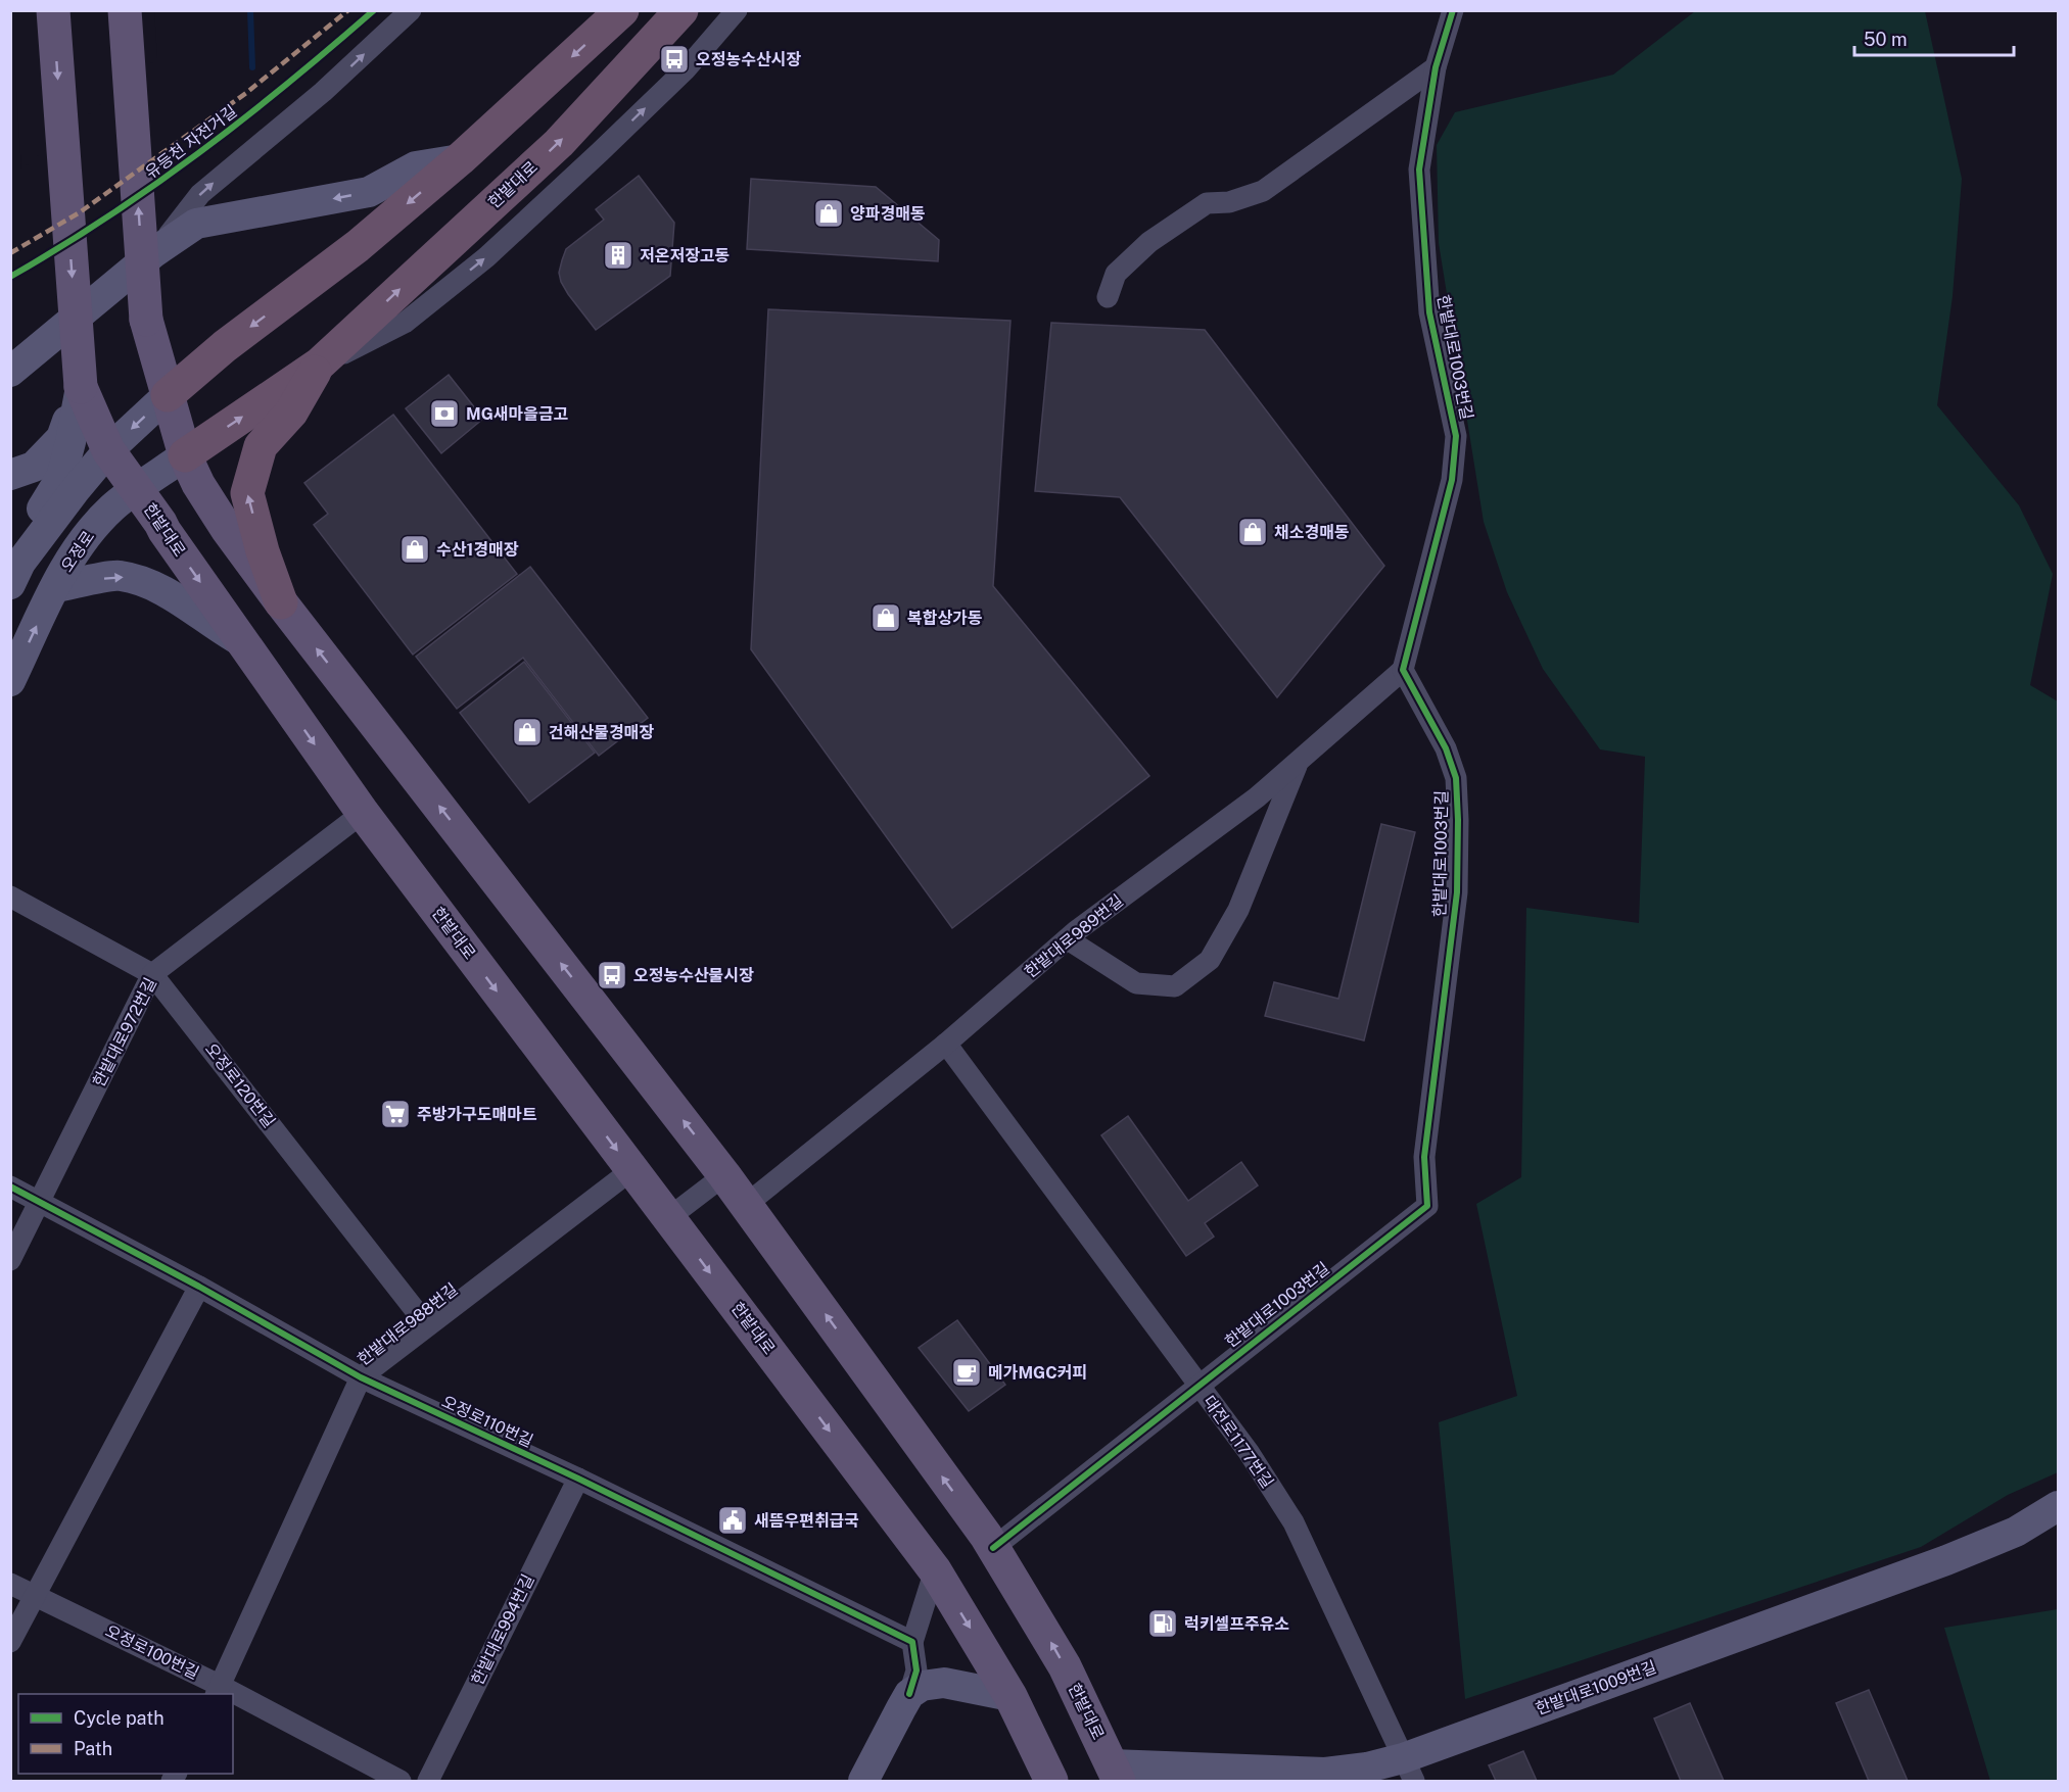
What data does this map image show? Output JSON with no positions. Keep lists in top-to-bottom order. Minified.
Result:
{"streets":{"highway":["한밭대로"],"street":["한밭대로1003번길","오정로","한밭대로989번길","한밭대로972번길","오정로120번길","한밭대로988번길","오정로110번길","대전로1177번길","한밭대로994번길","오정로100번길","한밭대로1009번길"],"cycle path":["유등천 자전거길"]},"crossings":[["한밭대로","한밭대로1003번길"],["한밭대로","오정로"],["한밭대로","한밭대로989번길"],["한밭대로","한밭대로972번길"],["한밭대로","한밭대로988번길"],["한밭대로","한밭대로1009번길"],["한밭대로1003번길","한밭대로989번길"],["한밭대로1003번길","대전로1177번길"],["한밭대로989번길","대전로1177번길"],["한밭대로972번길","오정로120번길"],["한밭대로972번길","오정로110번길"],["오정로120번길","한밭대로988번길"],["한밭대로988번길","오정로110번길"],["한밭대로988번길","오정로100번길"],["오정로110번길","한밭대로994번길"],["대전로1177번길","한밭대로1009번길"]],"one_way":["오정로"],"places":{"bus stop":["오정농수산시장","오정농수산물시장"],"shop":["양파경매동","채소경매동","수산1경매장","복합상가동","건해산물경매장"],"building":["저온저장고동"],"bank":["MG새마을금고"],"supermarket":["주방가구도매마트"],"cafe":["메가MGC커피"],"public building":["새뜸우편취급국"],"fuel station":["럭키셀프주유소"]},"legend":["Cycle path","Path"],"scale_bar":"50 m"}
